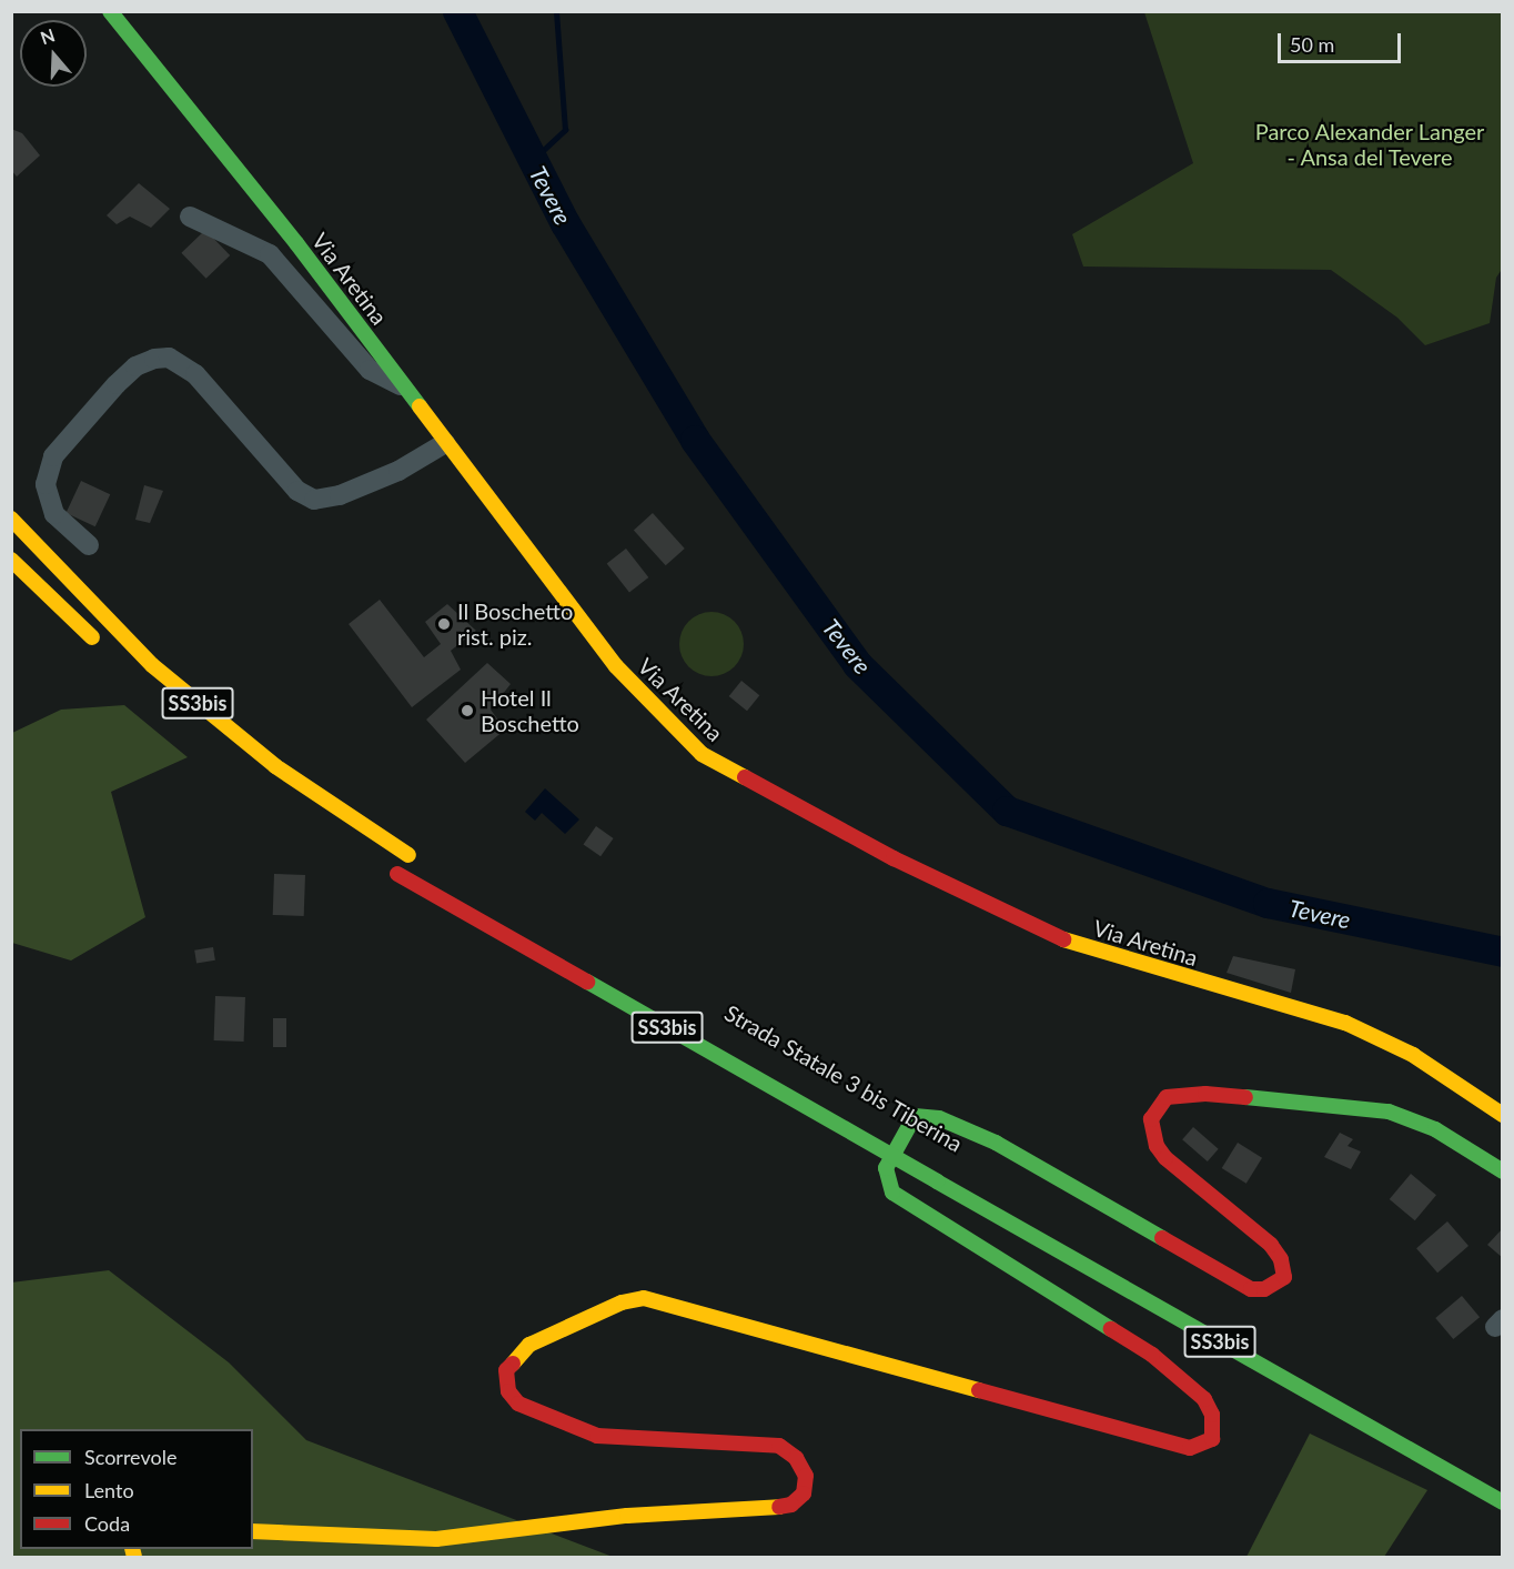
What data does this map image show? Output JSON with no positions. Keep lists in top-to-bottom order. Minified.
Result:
{"streets":{"main road":["Via Aretina","SS3bis","Strada Statale 3 bis Tiberina"]},"water":["Tevere"],"parks":["Parco Alexander Langer - Ansa del Tevere"],"places":["Il Boschetto rist. piz.","Hotel Il Boschetto"],"legend":["Scorrevole","Lento","Coda"],"scale_bar":"50 m","north":"top"}
